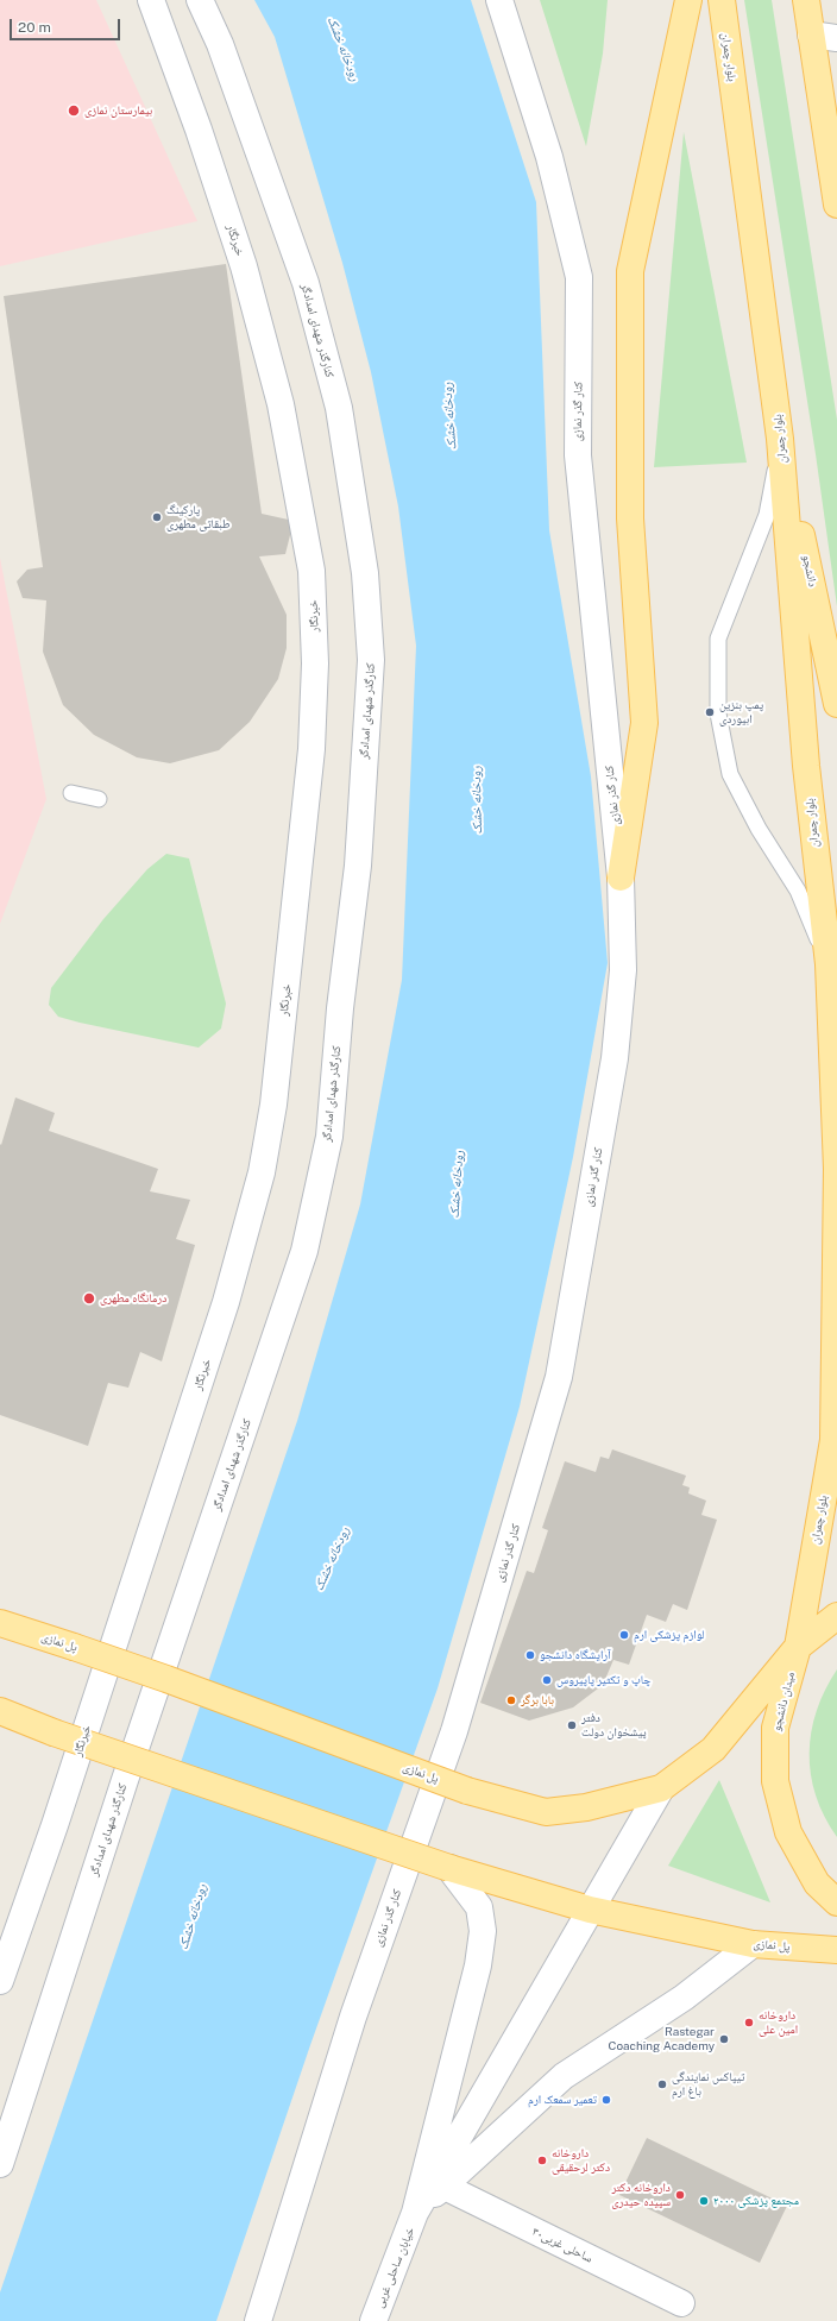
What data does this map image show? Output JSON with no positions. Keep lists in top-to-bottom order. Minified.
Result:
{"streets":{"main road":["بلوار چمران","خبرنگار","کنارگذر شهدای امدادگر","کنار گذر نمازی","دانشجو","پل نمازی","میدان دانشجو","ساحلی غربی۳۰","خیابان ساحلی غربی"]},"crossings":[["بلوار چمران","دانشجو"],["بلوار چمران","پل نمازی"],["بلوار چمران","میدان دانشجو"],["پل نمازی","میدان دانشجو"]],"water":["رودخانه خشک"],"places":["بیمارستان نمازی","پارکینگ طبقاتی مطهری","پمپ بنزین ابیوردی","درمانگاه مطهری","لوازم پزشکی ارم","آرایشگاه دانشجو","چاپ و تکثیر پاپیروس","بابا برگر","دفتر پیشخوان دولت","داروخانه امین علی","Rastegar Coaching Academy","تیپاکس نمایندگی باغ ارم","تعمیر سمعک ارم","داروخانه دکتر لرحقیقی","داروخانه دکتر سپیده حیدری","مجتمع پزشکی ۲۰۰۰"],"scale_bar":"20 m"}
